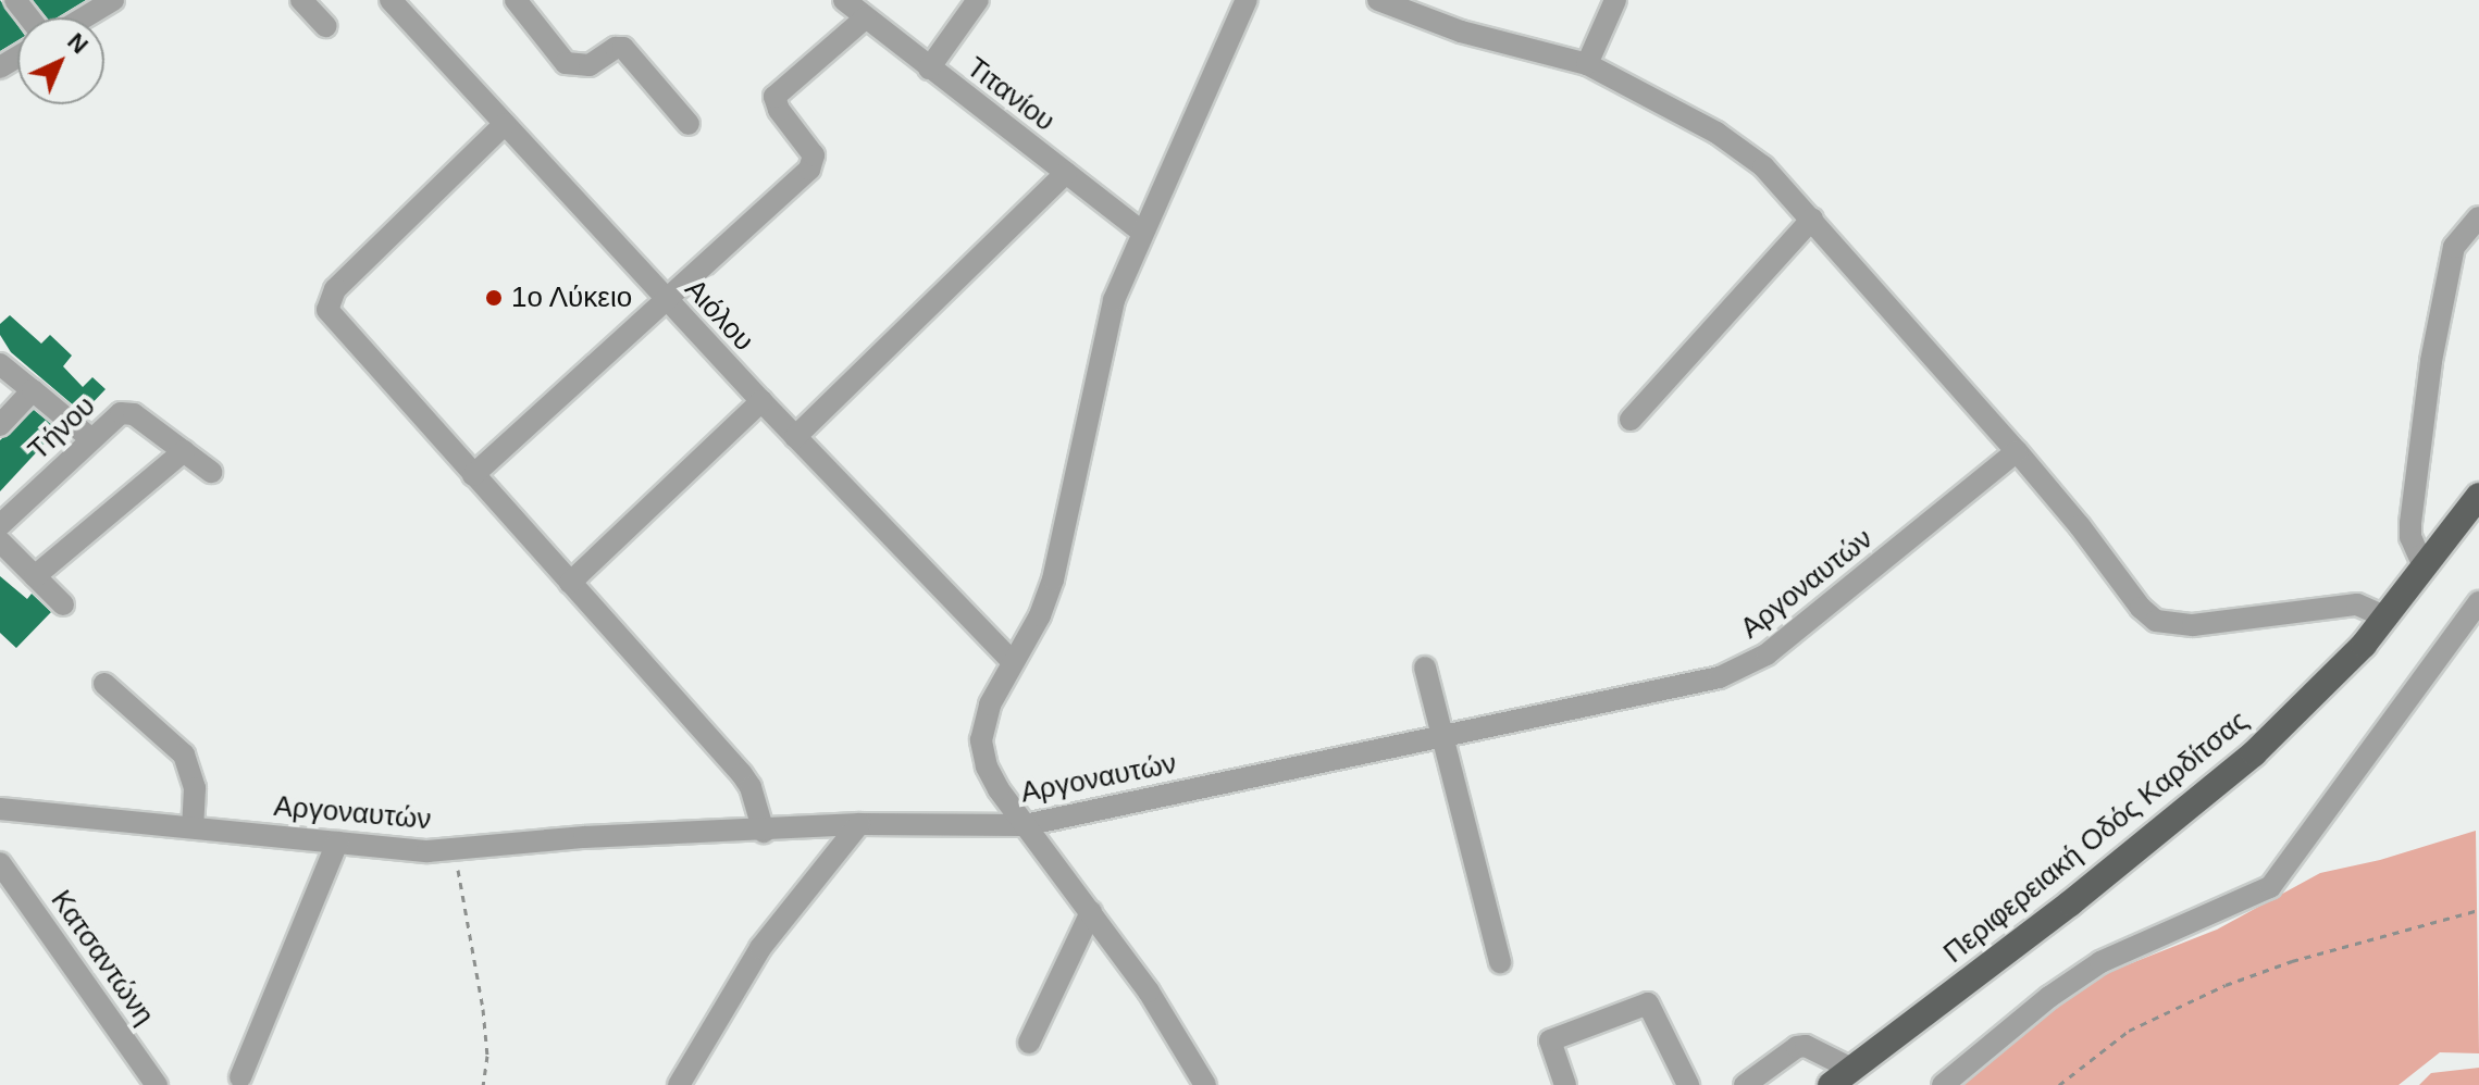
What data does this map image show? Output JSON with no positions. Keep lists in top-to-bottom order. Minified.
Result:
{"streets":{"main road":["Περιφερειακή Οδός Καρδίτσας"],"street":["Τιτανίου","Αιόλου","Τήνου","Αργοναυτών","Κατσαντώνη"]},"places":["1ο Λύκειο"],"north":"top right"}
